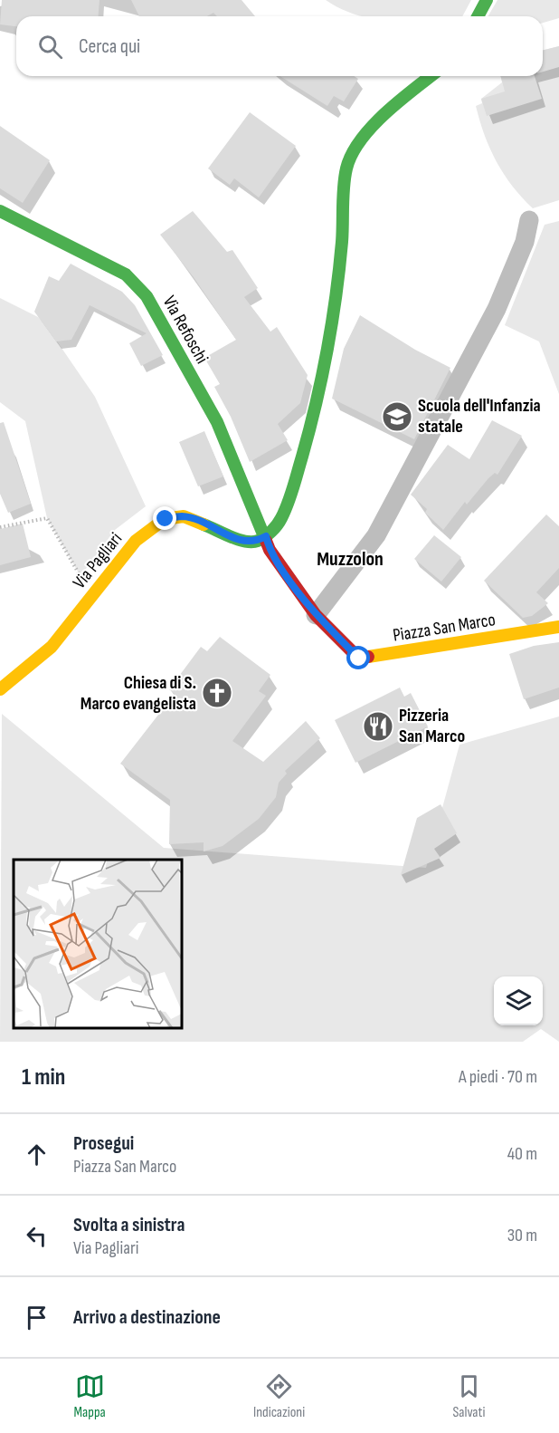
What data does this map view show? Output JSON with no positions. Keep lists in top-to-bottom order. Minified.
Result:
{"streets":{"street":["Via Refoschi","Via Pagliari","Piazza San Marco"]},"crossings":[["Via Refoschi","Via Pagliari"],["Via Refoschi","Piazza San Marco"],["Via Pagliari","Piazza San Marco"]],"districts":["Muzzolon"],"places":{"school or university":["Scuola dell'Infanzia statale"],"church":["Chiesa di S. Marco evangelista"],"restaurant":["Pizzeria San Marco"]},"page":{"search":"Cerca qui","heading":["1 min","A piedi · 70 m"],"list":[["Prosegui","Piazza San Marco","40 m"],["Svolta a sinistra","Via Pagliari","30 m"],"Arrivo a destinazione"],"nav":["Mappa","Indicazioni","Salvati"]}}
